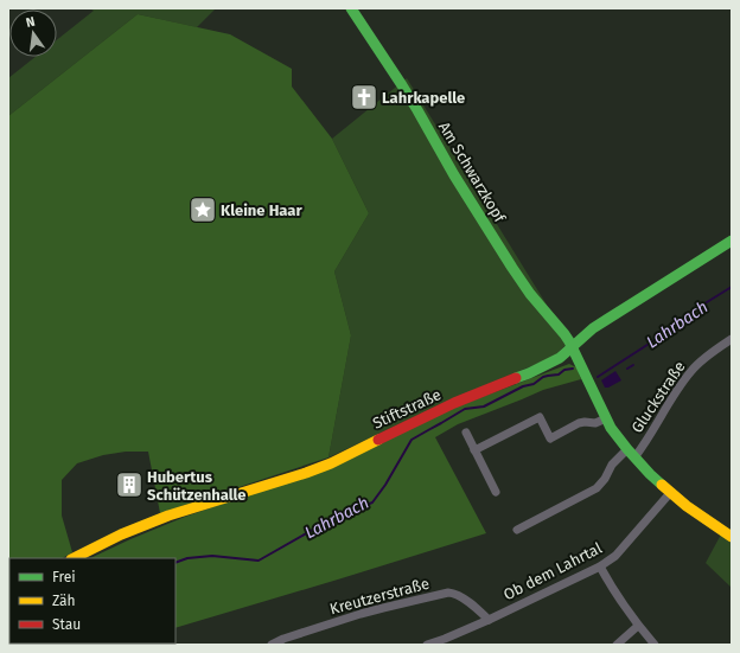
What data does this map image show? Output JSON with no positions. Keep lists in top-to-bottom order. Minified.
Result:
{"streets":{"street":["Am Schwarzkopf","Gluckstraße","Stiftstraße","Ob dem Lahrtal","Kreutzerstraße"]},"crossings":[["Am Schwarzkopf","Gluckstraße"],["Am Schwarzkopf","Stiftstraße"],["Am Schwarzkopf","Ob dem Lahrtal"],["Ob dem Lahrtal","Kreutzerstraße"]],"water":["Lahrbach"],"places":{"church":["Lahrkapelle"],"place":["Kleine Haar"],"building":["Hubertus Schützenhalle"]},"legend":["Frei","Zäh","Stau"],"north":"top"}
